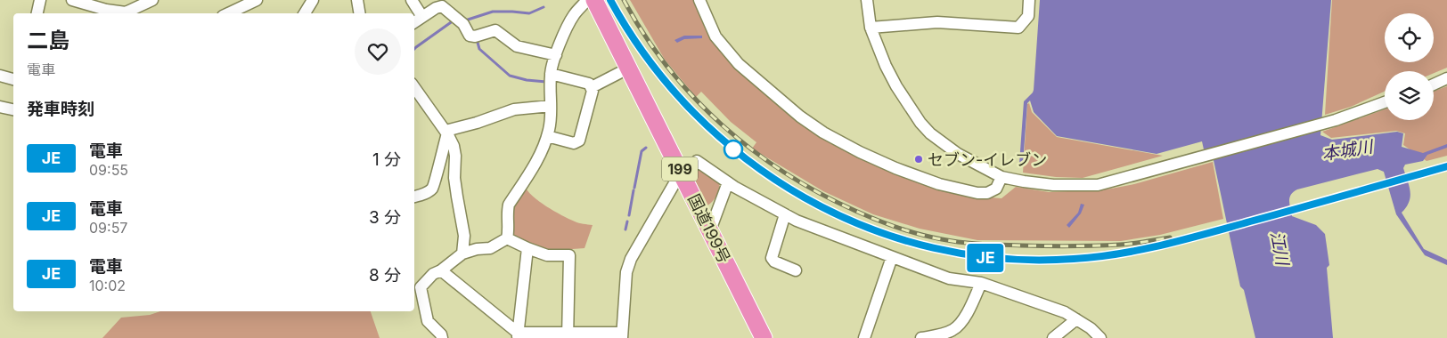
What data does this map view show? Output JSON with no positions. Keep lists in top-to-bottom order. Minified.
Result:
{"streets":{"highway":["199","国道199号"]},"water":["本城川","江川"],"places":["セブン-イレブン"],"page":{"on_map":"JE","heading":[["二島","電車"],"発車時刻"],"list":[{"mark":"JE","name":"電車","note":"09:55","value":"1 分"},{"mark":"JE","name":"電車","note":"09:57","value":"3 分"},{"mark":"JE","name":"電車","note":"10:02","value":"8 分"}]}}
